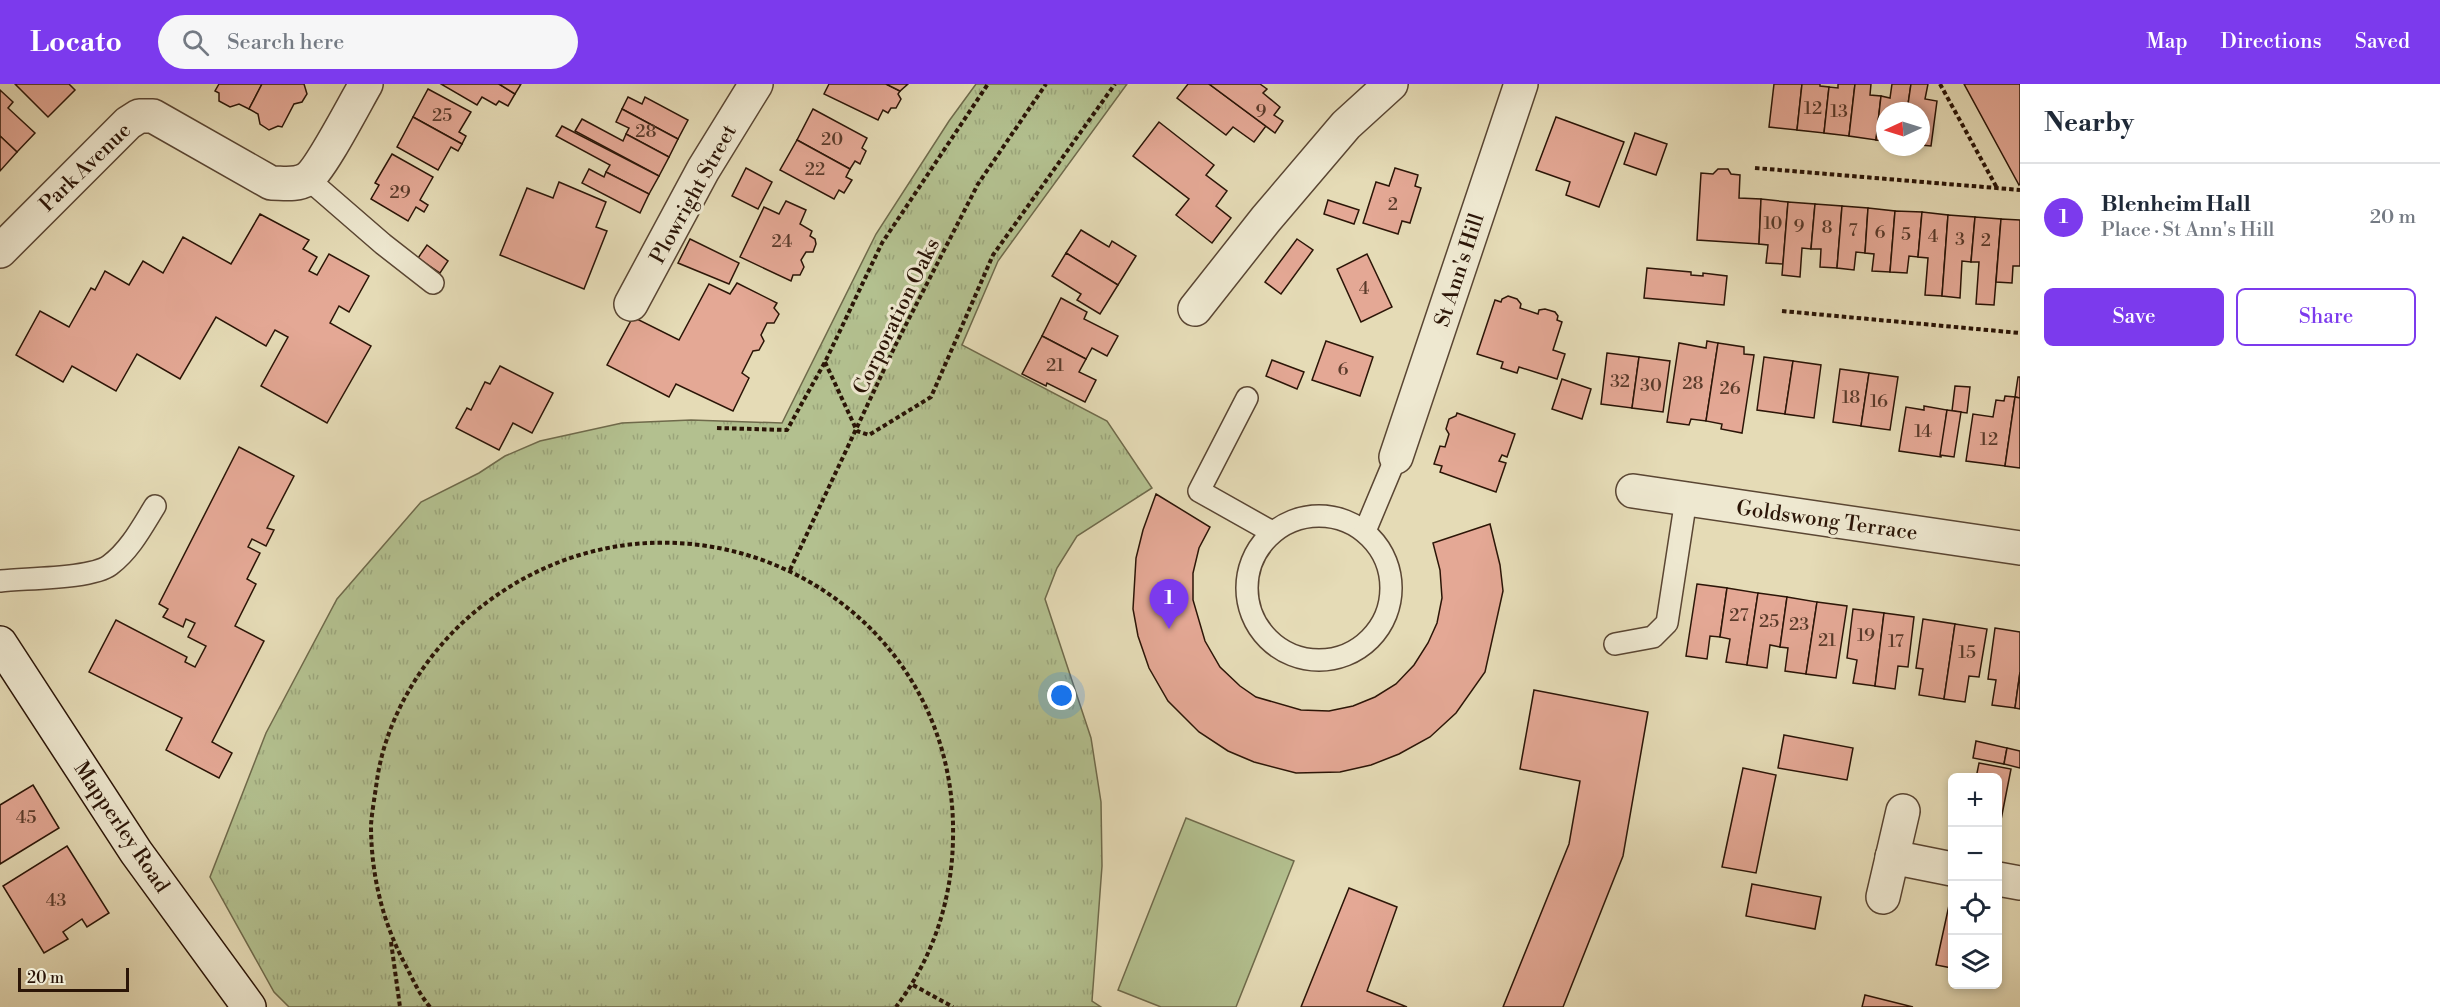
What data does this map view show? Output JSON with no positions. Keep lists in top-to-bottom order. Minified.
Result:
{"streets":{"street":["Park Avenue","Plowright Street","St Ann's Hill","Goldswong Terrace","Mapperley Road"],"path":["Corporation Oaks"]},"house_numbers":["12","9","13","25","28","20","22","29","2","10","9","8","7","6","5","4","3","2","24","4","21","6","32","28","30","26","18","16","14","12","27","25","23","19","21","17","15","45","43"],"scale_bar":"20 m","north":"left","page":{"header":"Locato","search":"Search here","nav":["Map","Directions","Saved"],"heading":"Nearby","list":[{"mark":"1","name":"Blenheim Hall","note":"Place · St Ann's Hill","value":"20 m"}],"buttons":["Save","Share"],"pins":"1","map_buttons":["+","−"],"scale":"20 m"}}
